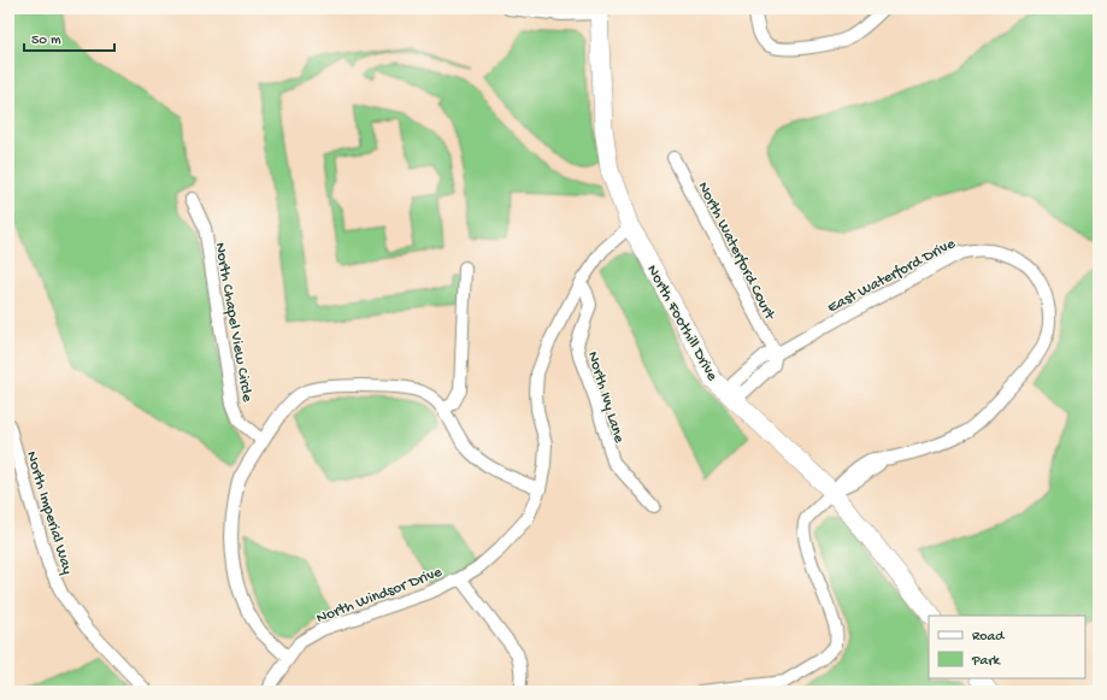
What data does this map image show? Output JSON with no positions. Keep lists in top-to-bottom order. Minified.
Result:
{"streets":{"street":["North Waterford Court","East Waterford Drive","North Chapel View Circle","North Foothill Drive","North Ivy Lane","North Imperial Way","North Windsor Drive"]},"crossings":[["North Waterford Court","East Waterford Drive"],["East Waterford Drive","North Foothill Drive"],["North Foothill Drive","North Windsor Drive"],["North Ivy Lane","North Windsor Drive"]],"legend":["Road","Park"],"scale_bar":"50 m"}
